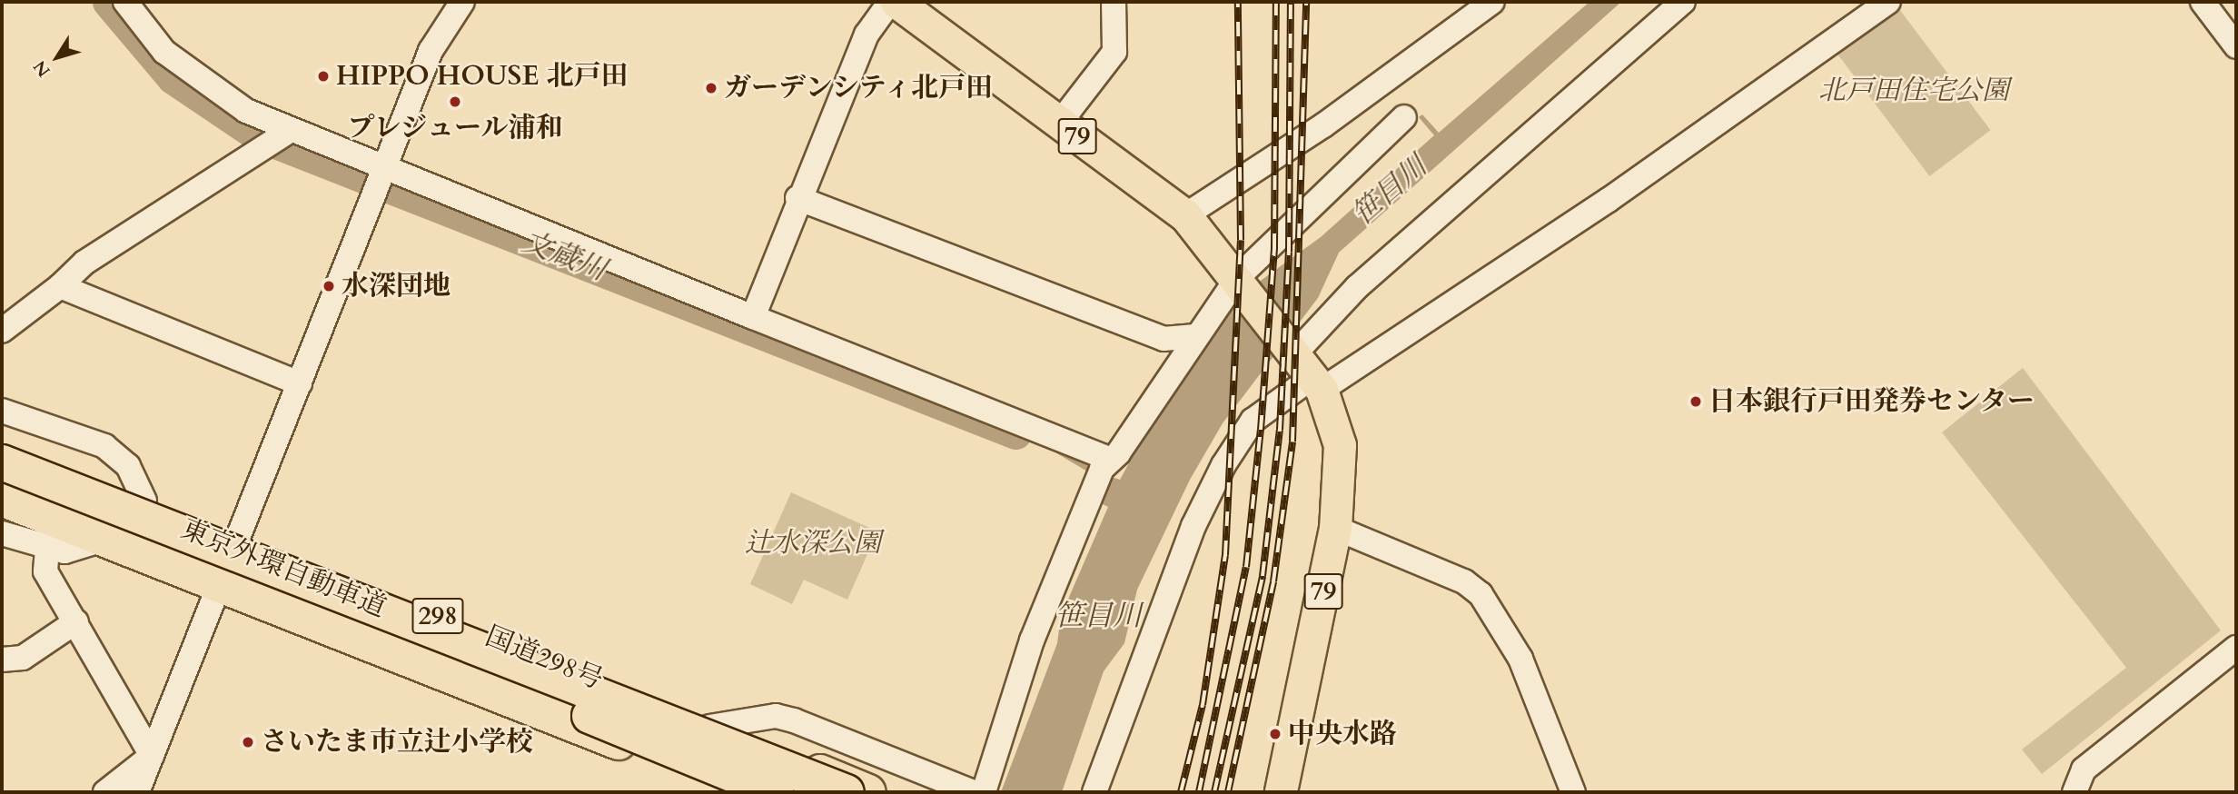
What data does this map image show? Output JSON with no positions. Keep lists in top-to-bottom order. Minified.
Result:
{"streets":{"highway":["東京外環自動車道","298","国道298号"],"main road":["79"]},"water":["笹目川","文蔵川"],"parks":["北戸田住宅公園","辻水深公園"],"places":["HIPPO HOUSE 北戸田","ガーデンシティ北戸田","プレジュール浦和","水深団地","日本銀行戸田発券センター","中央水路","さいたま市立辻小学校"],"north":"bottom left"}
